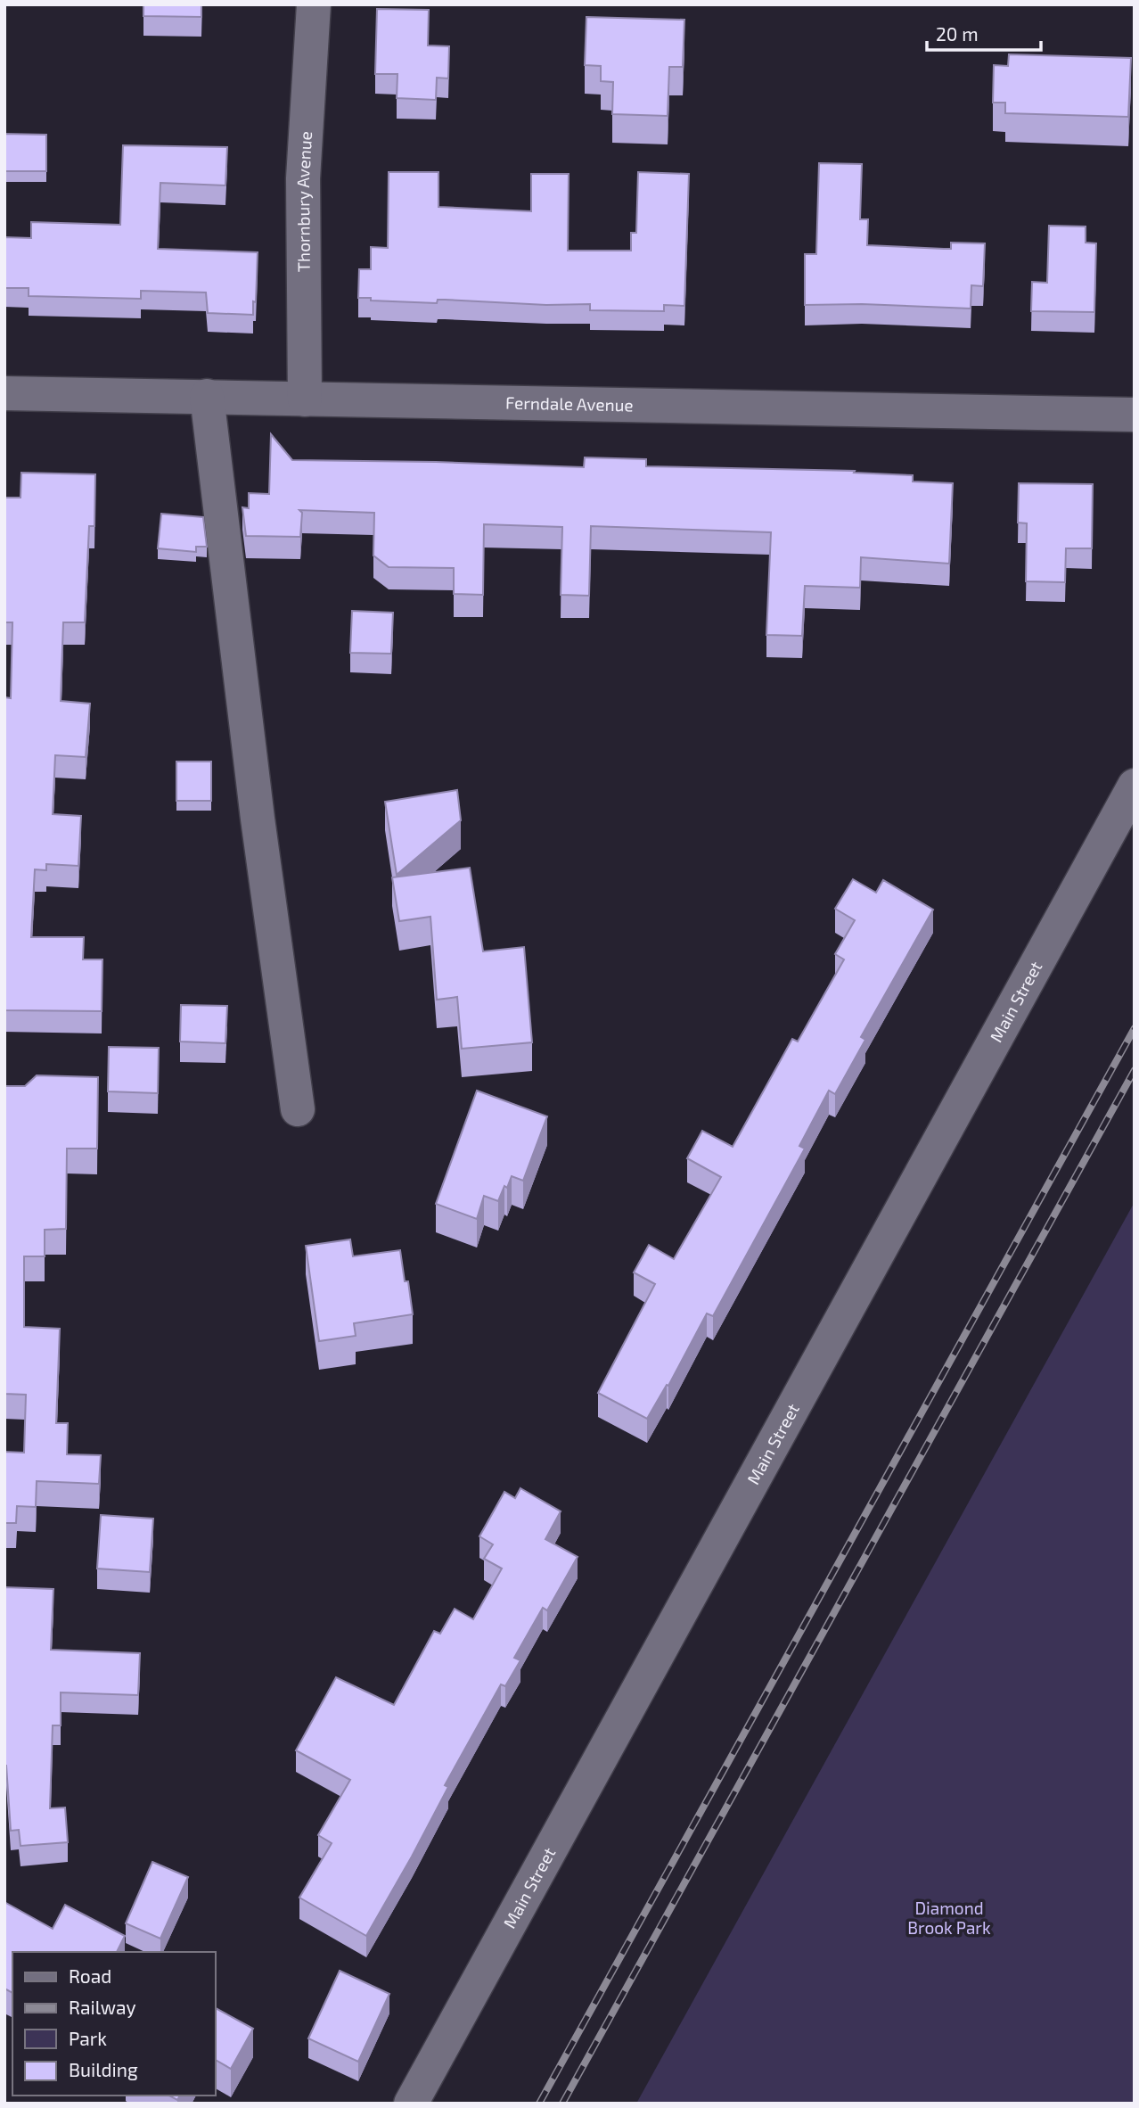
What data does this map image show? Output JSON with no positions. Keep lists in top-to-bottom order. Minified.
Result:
{"streets":{"street":["Thornbury Avenue","Ferndale Avenue","Main Street"]},"crossings":[["Thornbury Avenue","Ferndale Avenue"]],"parks":["Diamond Brook Park"],"legend":["Road","Railway","Park","Building"],"scale_bar":"20 m"}
